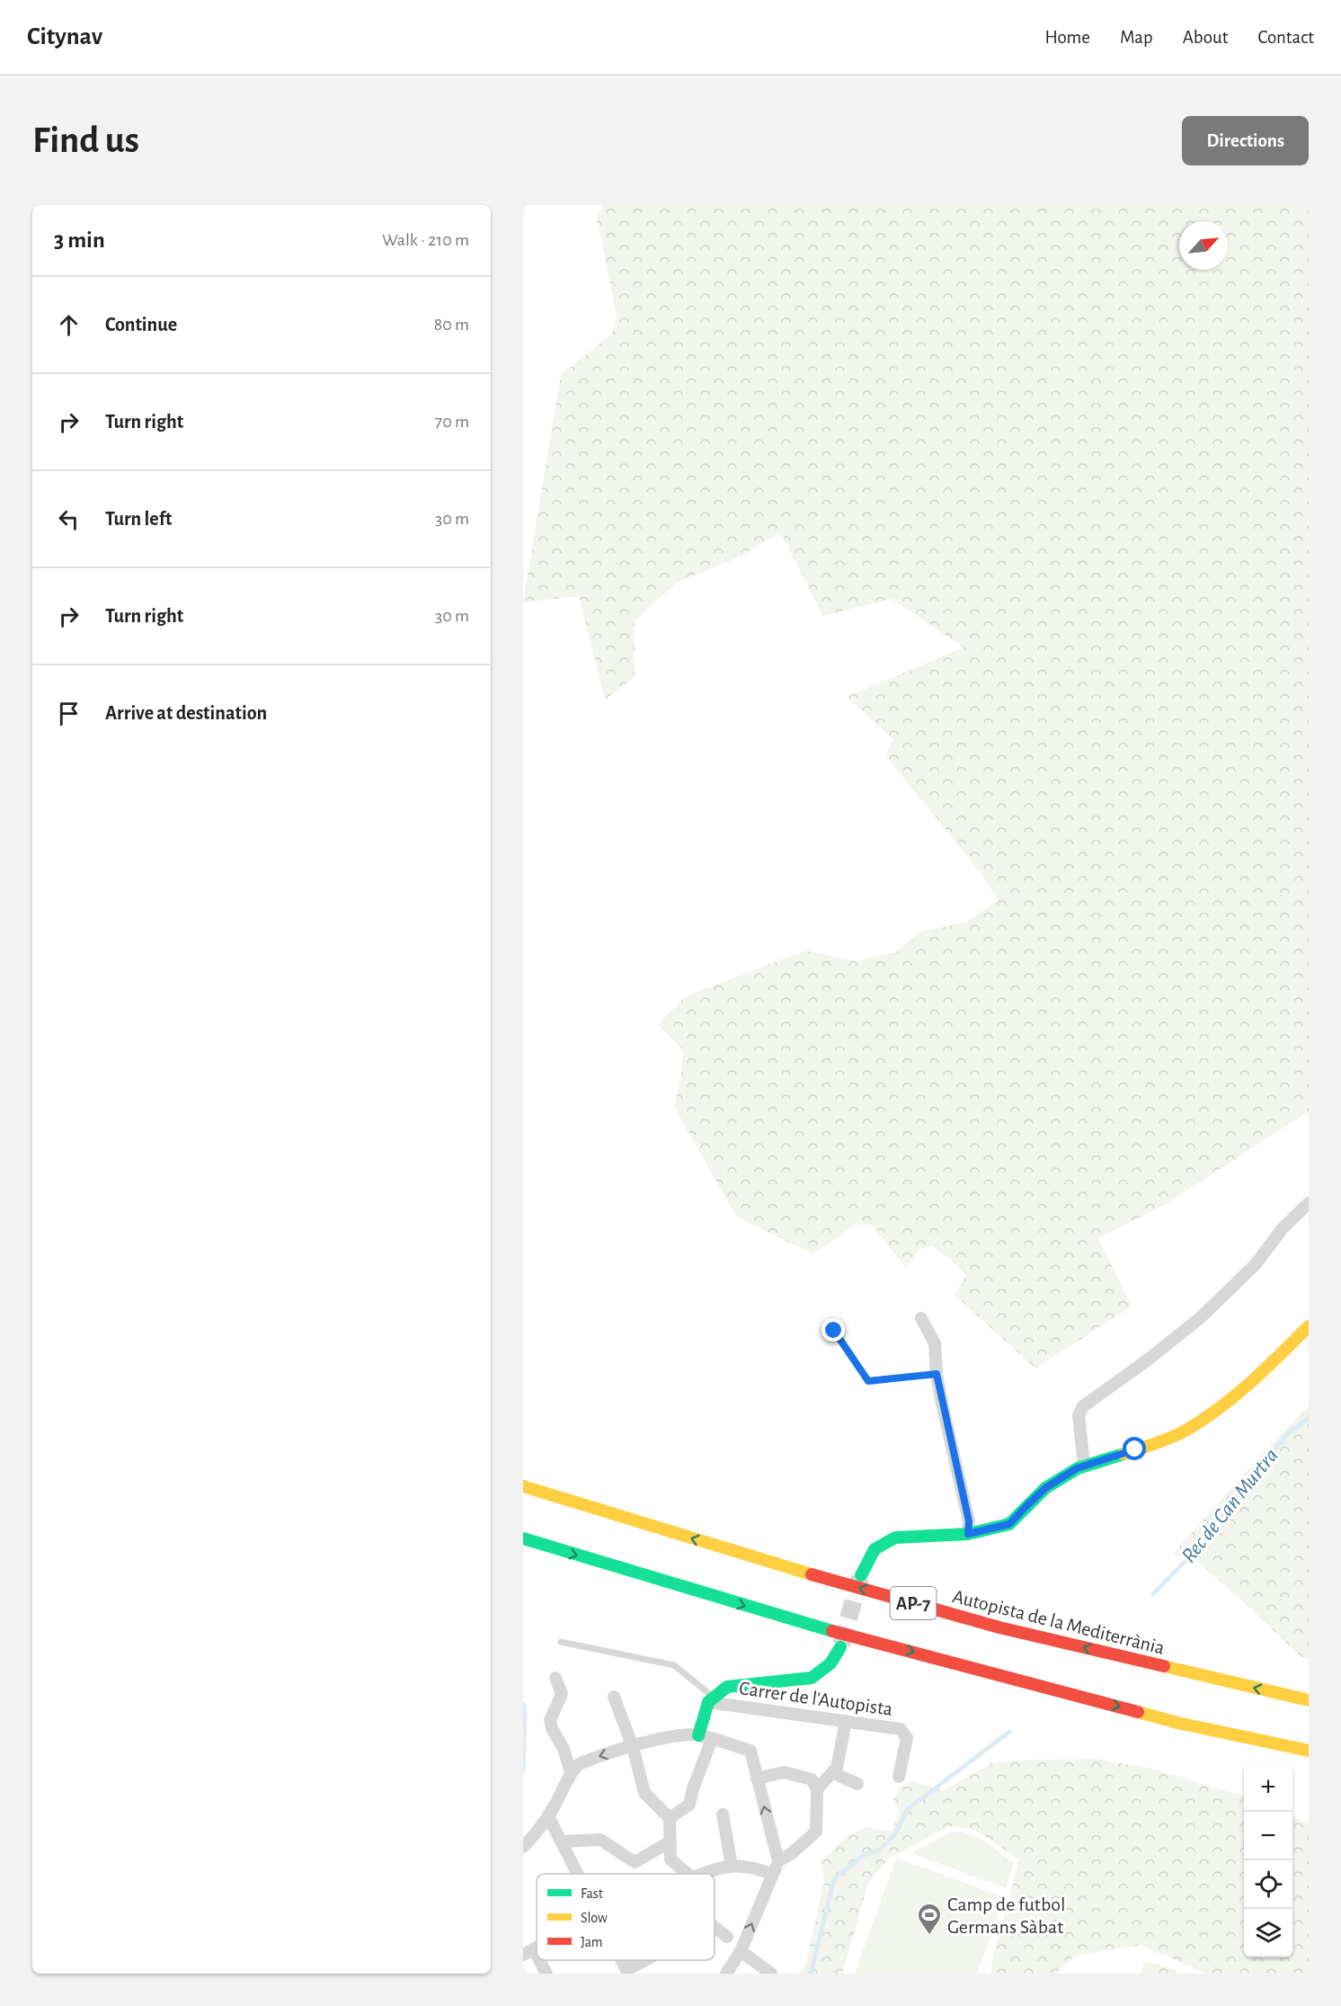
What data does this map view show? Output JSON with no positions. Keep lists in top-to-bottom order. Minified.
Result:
{"streets":{"main road":["AP-7","Autopista de la Mediterrània","Carrer de l'Autopista"]},"water":["Rec de Can Murtra"],"places":{"sports":["Camp de futbol Germans Sàbat"]},"legend":["Fast","Slow","Jam"],"north":"top right","page":{"header":"Citynav","nav":["Home","Map","About","Contact"],"buttons":"Directions","title":"Find us","heading":["3 min","Walk · 210 m"],"list":[["Continue","80 m"],["Turn right","70 m"],["Turn left","30 m"],["Turn right","30 m"],"Arrive at destination"],"map_buttons":["+","−"]}}
